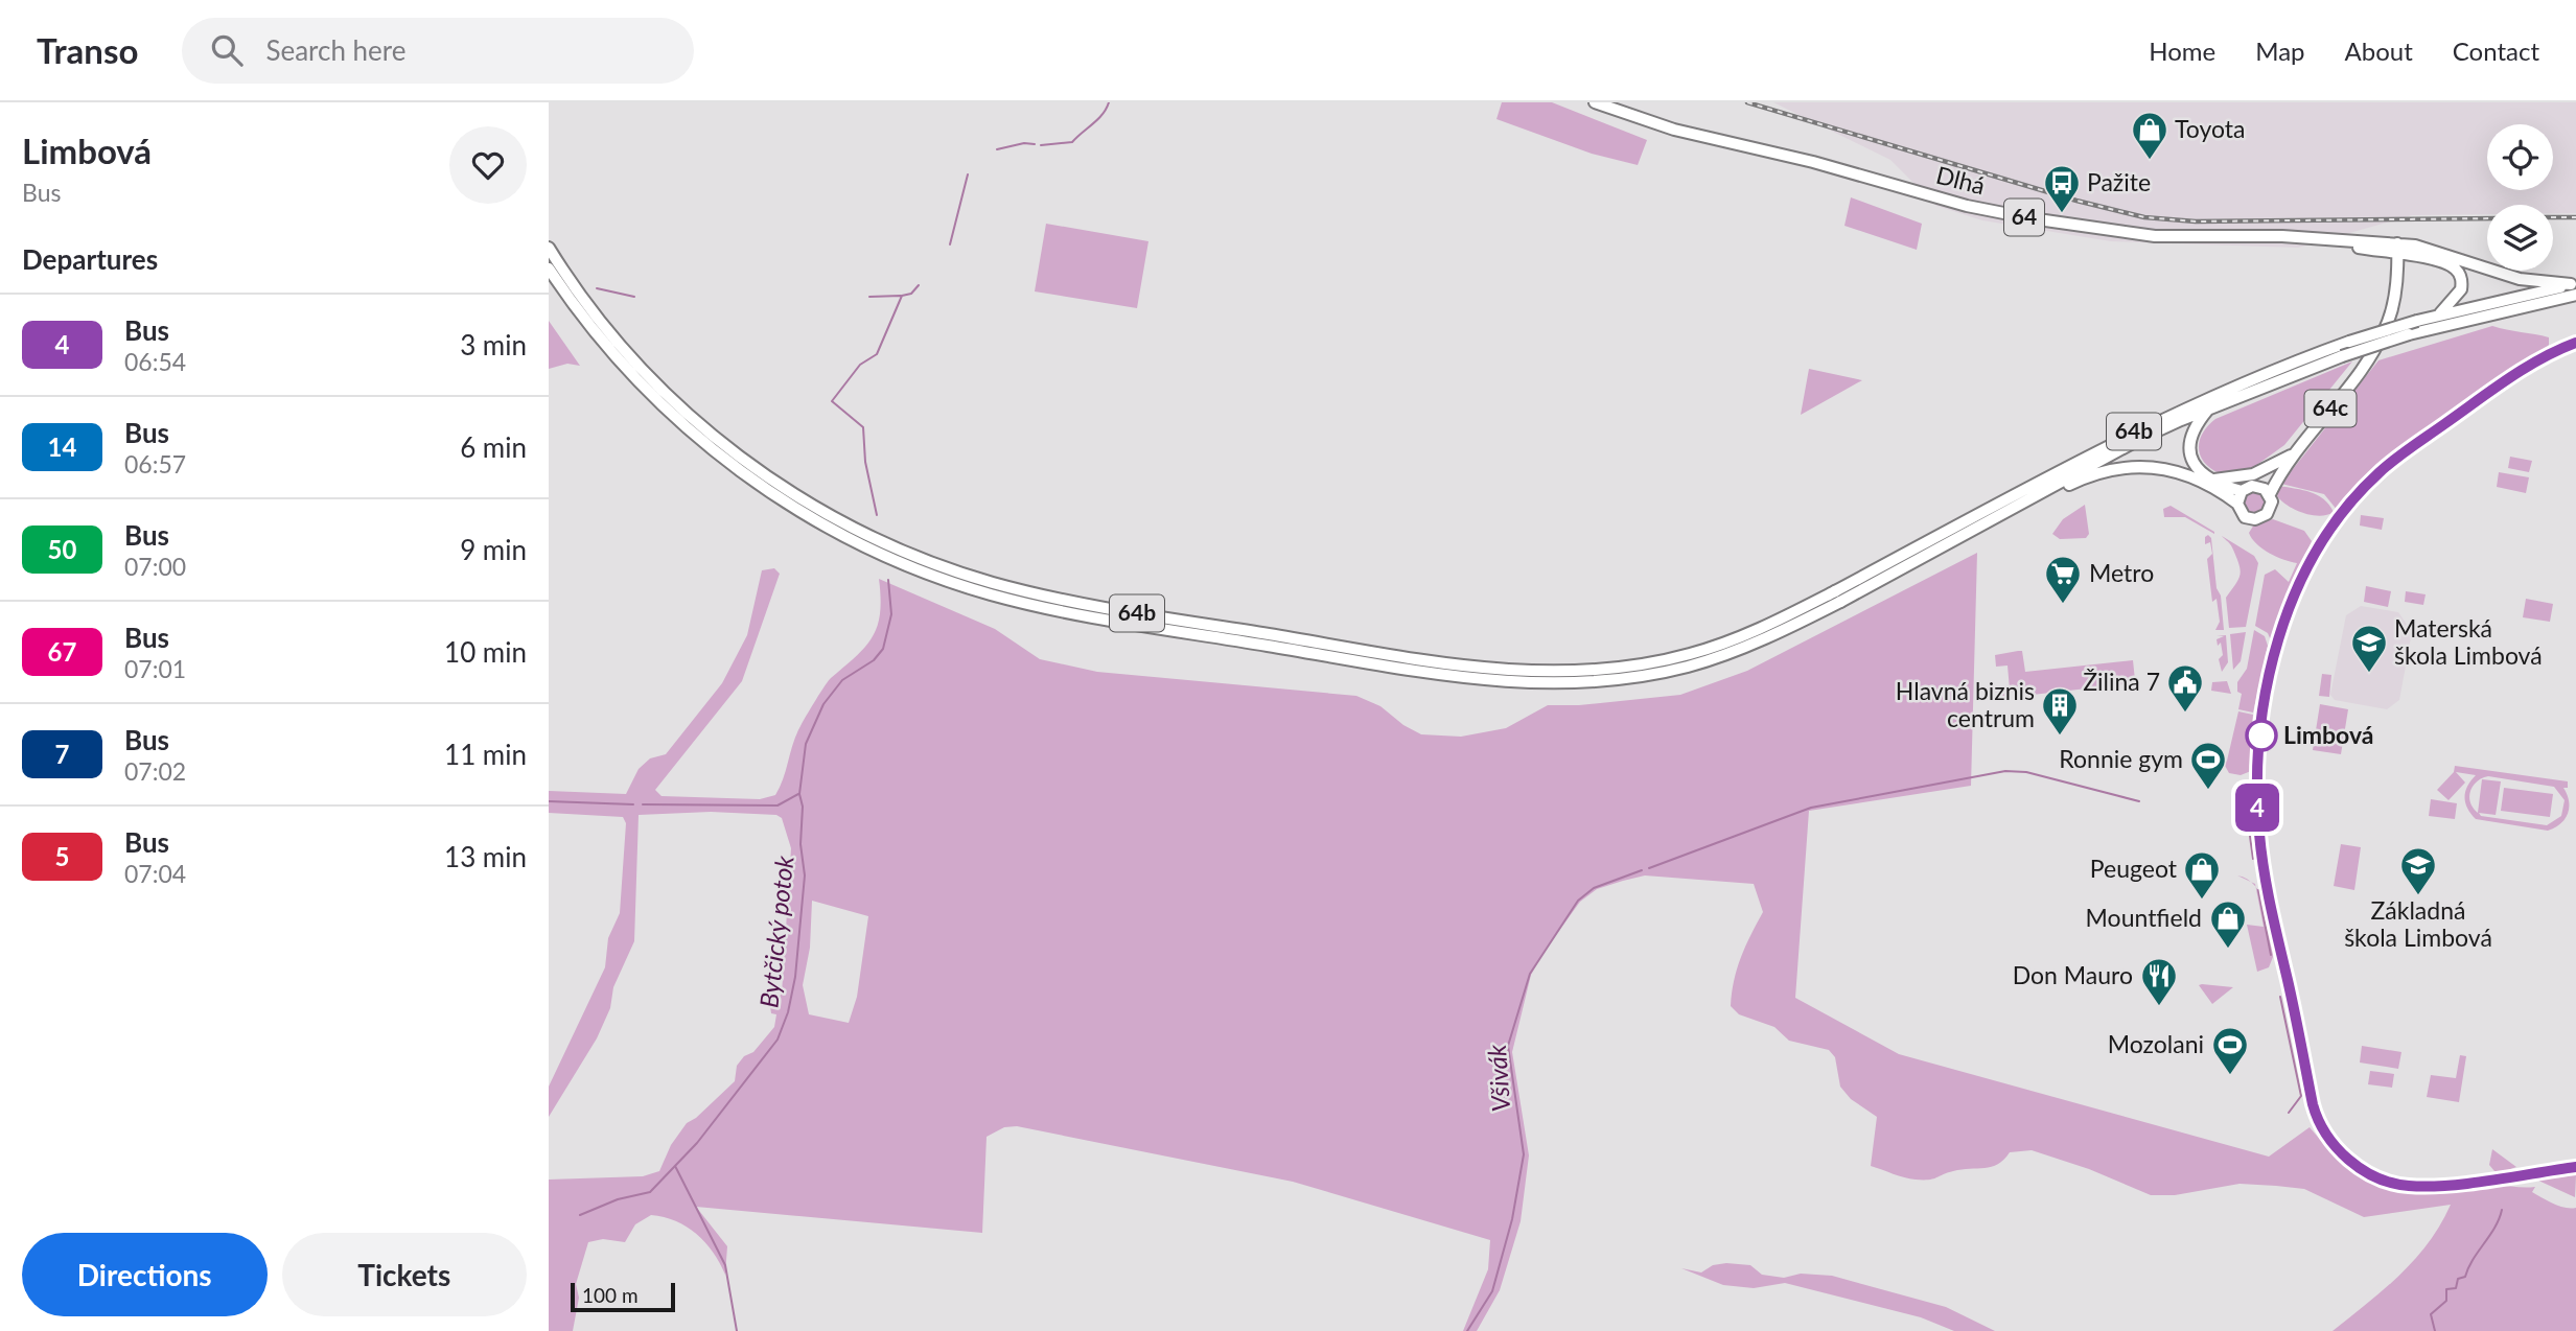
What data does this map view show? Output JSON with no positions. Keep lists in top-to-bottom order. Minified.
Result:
{"streets":{"main road":["Dlhá","64","64c","64b"]},"crossings":[["Dlhá","64c"]],"water":["Bytčický potok","Všivák"],"places":{"shop":["Toyota","Peugeot","Mountfield"],"bus stop":["Pažite"],"supermarket":["Metro"],"school or university":["Materská škola Limbová","Základná škola Limbová"],"public building":["Žilina 7"],"other":["Limbová"],"building":["Hlavná biznis centrum"],"sports":["Ronnie gym","Mozolani"],"restaurant":["Don Mauro"]},"lines":["bus line 4"],"scale_bar":"100 m","page":{"header":"Transo","search":"Search here","nav":["Home","Map","About","Contact"],"heading":[["Limbová","Bus"],"Departures"],"on_map":"4","list":[{"mark":"4","name":"Bus","note":"06:54","value":"3 min"},{"mark":"14","name":"Bus","note":"06:57","value":"6 min"},{"mark":"50","name":"Bus","note":"07:00","value":"9 min"},{"mark":"67","name":"Bus","note":"07:01","value":"10 min"},{"mark":"7","name":"Bus","note":"07:02","value":"11 min"},{"mark":"5","name":"Bus","note":"07:04","value":"13 min"}],"buttons":["Directions","Tickets"],"scale":"100 m"}}
